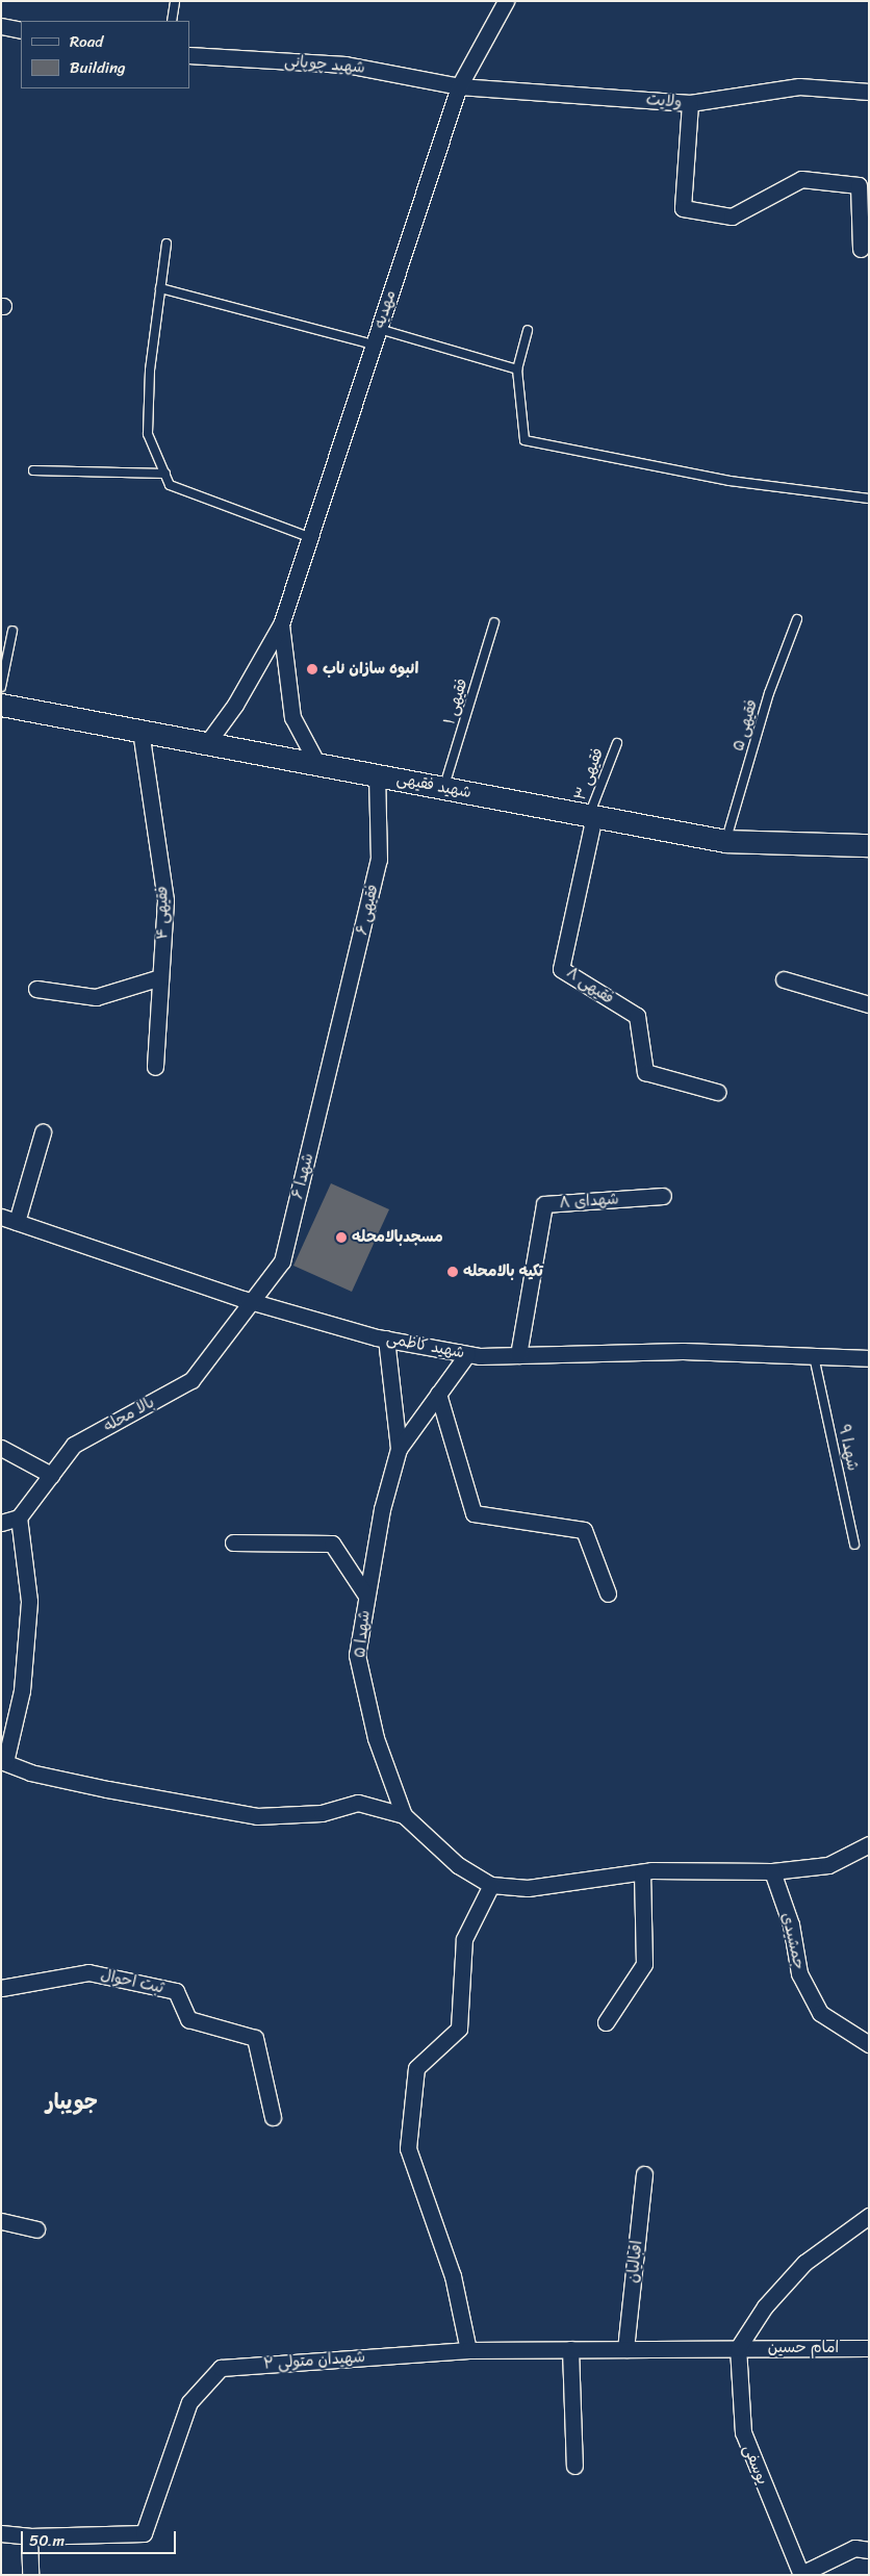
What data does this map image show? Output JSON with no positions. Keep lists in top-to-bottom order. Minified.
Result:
{"streets":{"main road":["شهید فقیهی"],"street":["شهید چوپانی","ولایت","مهدیه","فقیهی ۶","فقیهی ۴","فقیهی ۸","شهدا ۶","شهدای ۸","شهید کاظمی","بالا محله","شهدا ۵","جمشیدی","ثبت احوال","اقبالیان","امام حسین","شهیدان متولی ۲","یوسفی"],"lane":["فقیهی ۱","فقیهی ۵","فقیهی ۳","شهدا ۹"]},"crossings":[["شهید چوپانی","ولایت"],["شهید چوپانی","مهدیه"],["ولایت","مهدیه"],["فقیهی ۱","شهید فقیهی"],["فقیهی ۵","شهید فقیهی"],["فقیهی ۳","شهید فقیهی"],["فقیهی ۳","فقیهی ۸"],["شهید فقیهی","فقیهی ۶"],["شهید فقیهی","فقیهی ۴"],["شهید فقیهی","فقیهی ۸"],["فقیهی ۶","شهدا ۶"],["شهدا ۶","شهید کاظمی"],["شهدا ۶","بالا محله"],["شهدای ۸","شهید کاظمی"],["شهید کاظمی","بالا محله"],["شهید کاظمی","شهدا ۹"],["شهید کاظمی","شهدا ۵"],["اقبالیان","شهیدان متولی ۲"],["امام حسین","شهیدان متولی ۲"],["امام حسین","یوسفی"],["شهیدان متولی ۲","یوسفی"]],"districts":["جویبار"],"places":["انبوه سازان ناب","مسجدبالامحله","تکیه بالامحله"],"legend":["Road","Building"],"scale_bar":"50 m"}
